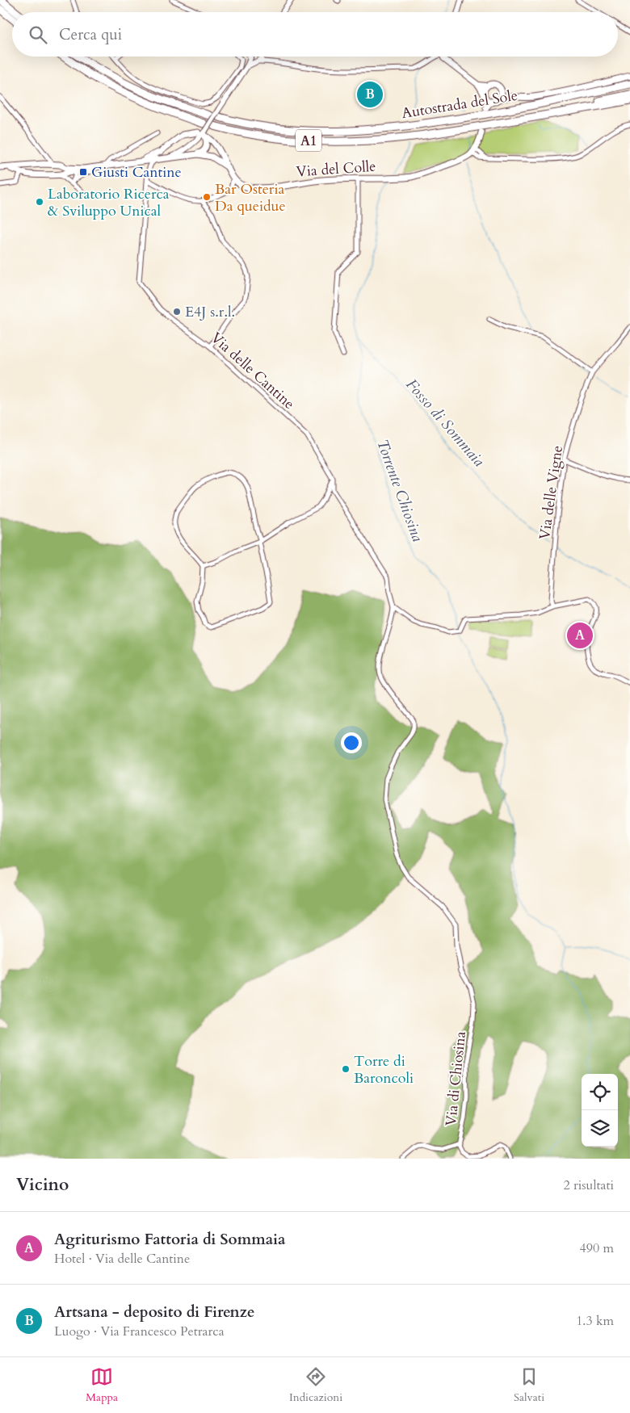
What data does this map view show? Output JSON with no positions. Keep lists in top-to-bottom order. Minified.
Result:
{"streets":{"highway":["Autostrada del Sole","A1"],"main road":["Via del Colle"],"street":["Via delle Cantine","Via delle Vigne","Via di Chiosina"]},"crossings":[["Via delle Cantine","Via di Chiosina"]],"water":["Fosso di Sommaia","Torrente Chiosina"],"places":{"transit":["Giusti Cantine"],"other":["Bar Osteria Da queidue","Laboratorio Ricerca & Sviluppo Unical","E4J s.r.l.","Torre di Baroncoli"]},"page":{"search":"Cerca qui","pins":["B","A"],"heading":["Vicino","2 risultati"],"list":[{"mark":"A","name":"Agriturismo Fattoria di Sommaia","note":"Hotel · Via delle Cantine","value":"490 m"},{"mark":"B","name":"Artsana - deposito di Firenze","note":"Luogo · Via Francesco Petrarca","value":"1.3 km"}],"nav":["Mappa","Indicazioni","Salvati"]}}
